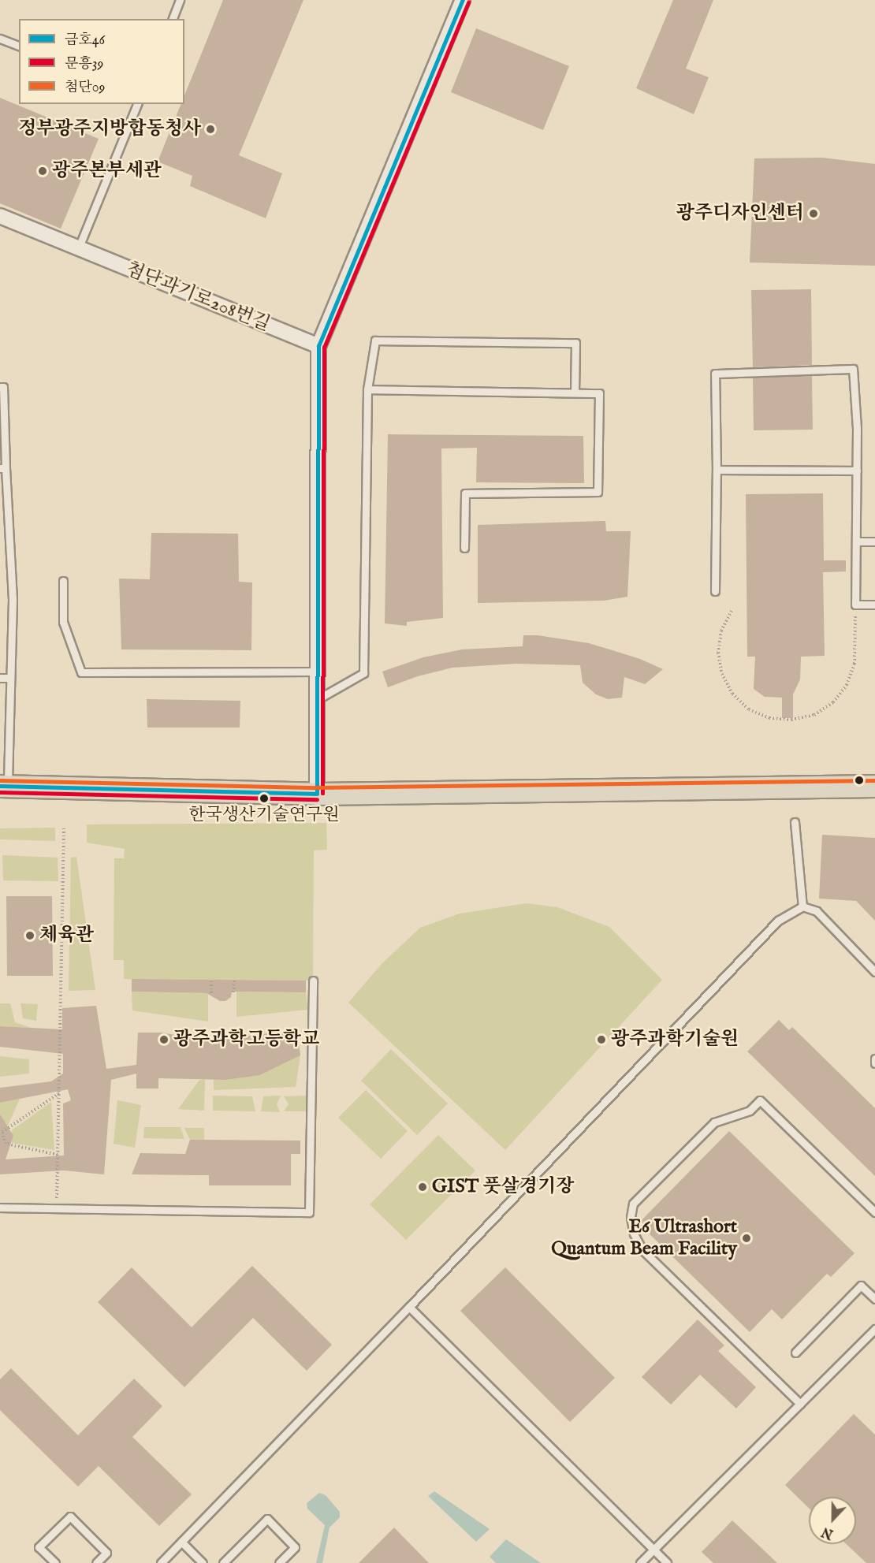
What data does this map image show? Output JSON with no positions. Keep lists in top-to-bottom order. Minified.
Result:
{"streets":{"street":["첨단과기로208번길"]},"places":["정부광주지방합동청사","광주본부세관","광주디자인센터","한국생산기술연구원","체육관","광주과학고등학교","광주과학기술원","GIST 풋살경기장","E6 Ultrashort Quantum Beam Facility"],"lines":["transit line 금호46","transit line 문흥39","transit line 첨단09"],"legend":["금호46","문흥39","첨단09"],"north":"bottom"}
